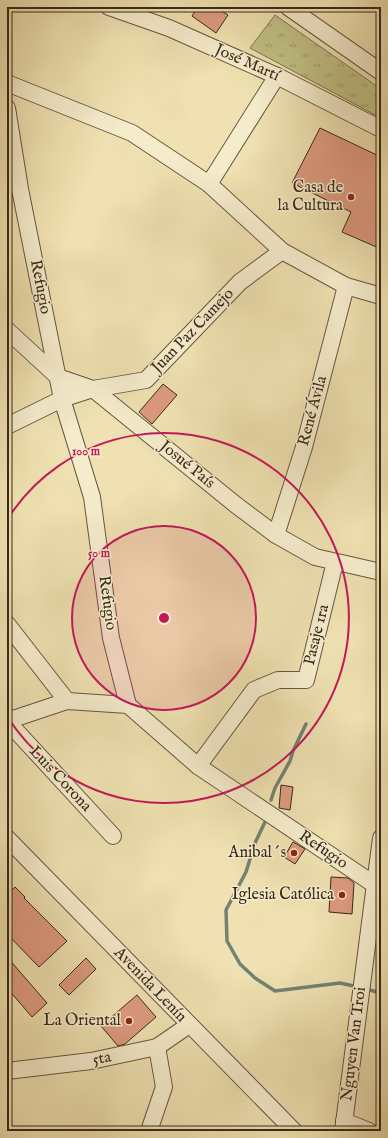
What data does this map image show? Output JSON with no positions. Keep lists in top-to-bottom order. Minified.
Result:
{"streets":{"street":["José Martí","Refugio","Juan Paz Camejo","René Ávila","Josué País","Pasaje 1ra","Luis Corona","Avenida Lenín","Nguyen Van Troi","5ta"]},"crossings":[["Refugio","Juan Paz Camejo"],["Refugio","Josué País"],["Refugio","Pasaje 1ra"],["Refugio","Nguyen Van Troi"],["Juan Paz Camejo","Josué País"],["René Ávila","Josué País"],["Josué País","Pasaje 1ra"],["Avenida Lenín","5ta"]],"places":["Casa de la Cultura","Anibal´s","Iglesia Católica","La Oriental"],"rings":["100 m","50 m"]}
